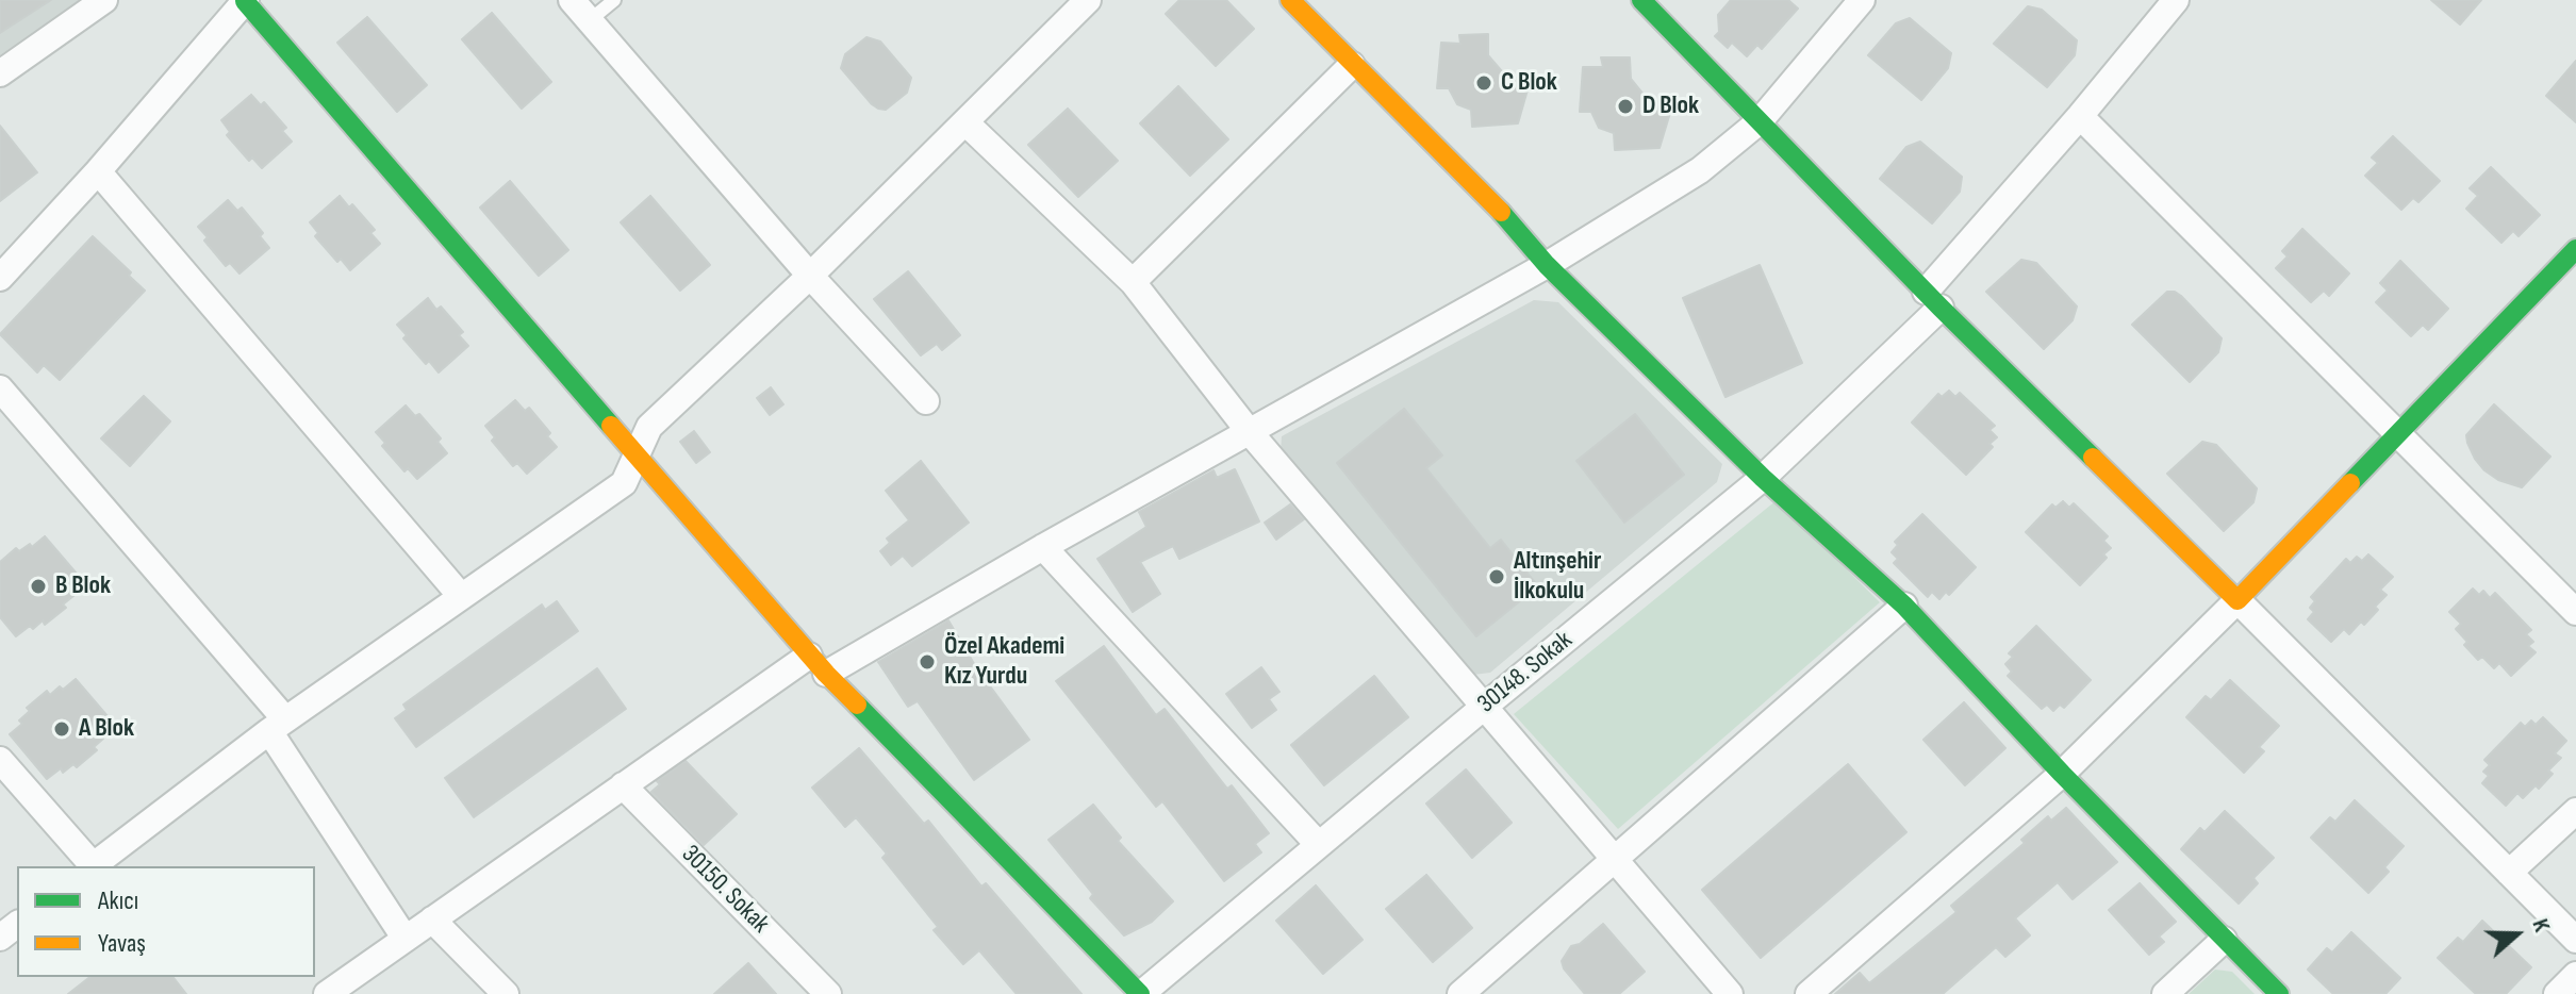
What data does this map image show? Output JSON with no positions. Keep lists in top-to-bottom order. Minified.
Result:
{"streets":{"street":["30148. Sokak","30150. Sokak"]},"places":["C Blok","D Blok","Altınşehir İlkokulu","B Blok","Özel Akademi Kız Yurdu","A Blok"],"legend":["Akıcı","Yavaş"],"north":"right"}
